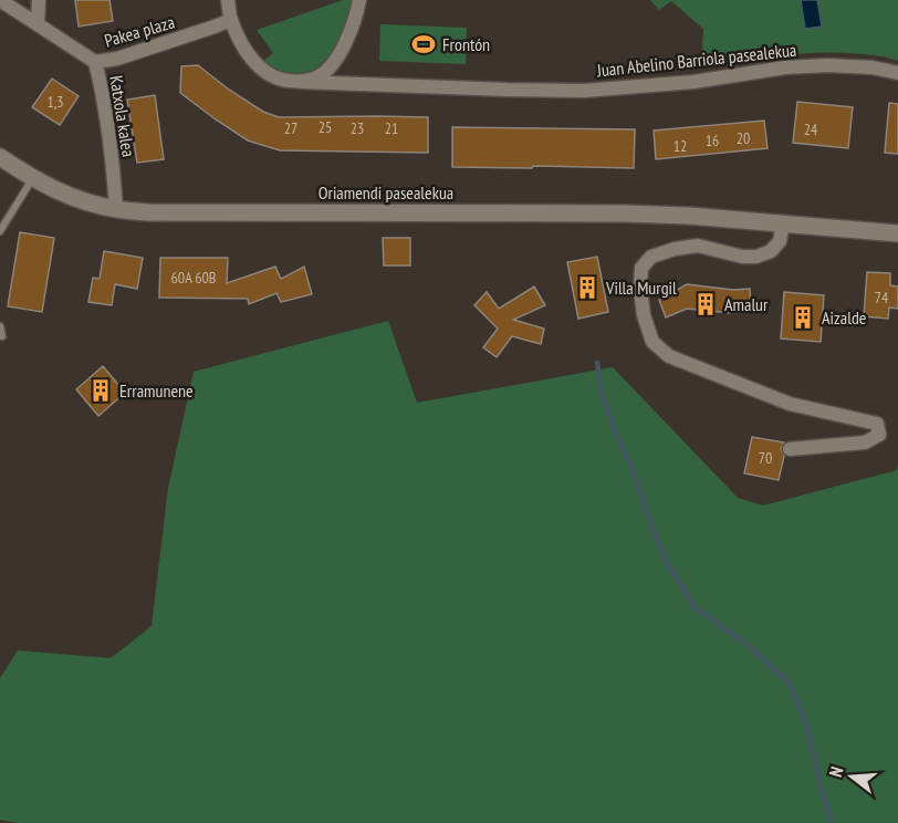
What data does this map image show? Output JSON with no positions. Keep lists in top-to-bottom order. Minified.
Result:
{"streets":{"street":["Pakea plaza","Juan Abelino Barriola pasealekua","Katxola kalea","Oriamendi pasealekua"]},"crossings":[["Pakea plaza","Katxola kalea"],["Katxola kalea","Oriamendi pasealekua"]],"places":{"sports":["Frontón"],"building":["Villa Murgil","Amalur","Aizalde","Erramunene"]},"house_numbers":["1,3","25","27","23","21","24","20","16","12","60A 60B","74","70"],"north":"left"}
